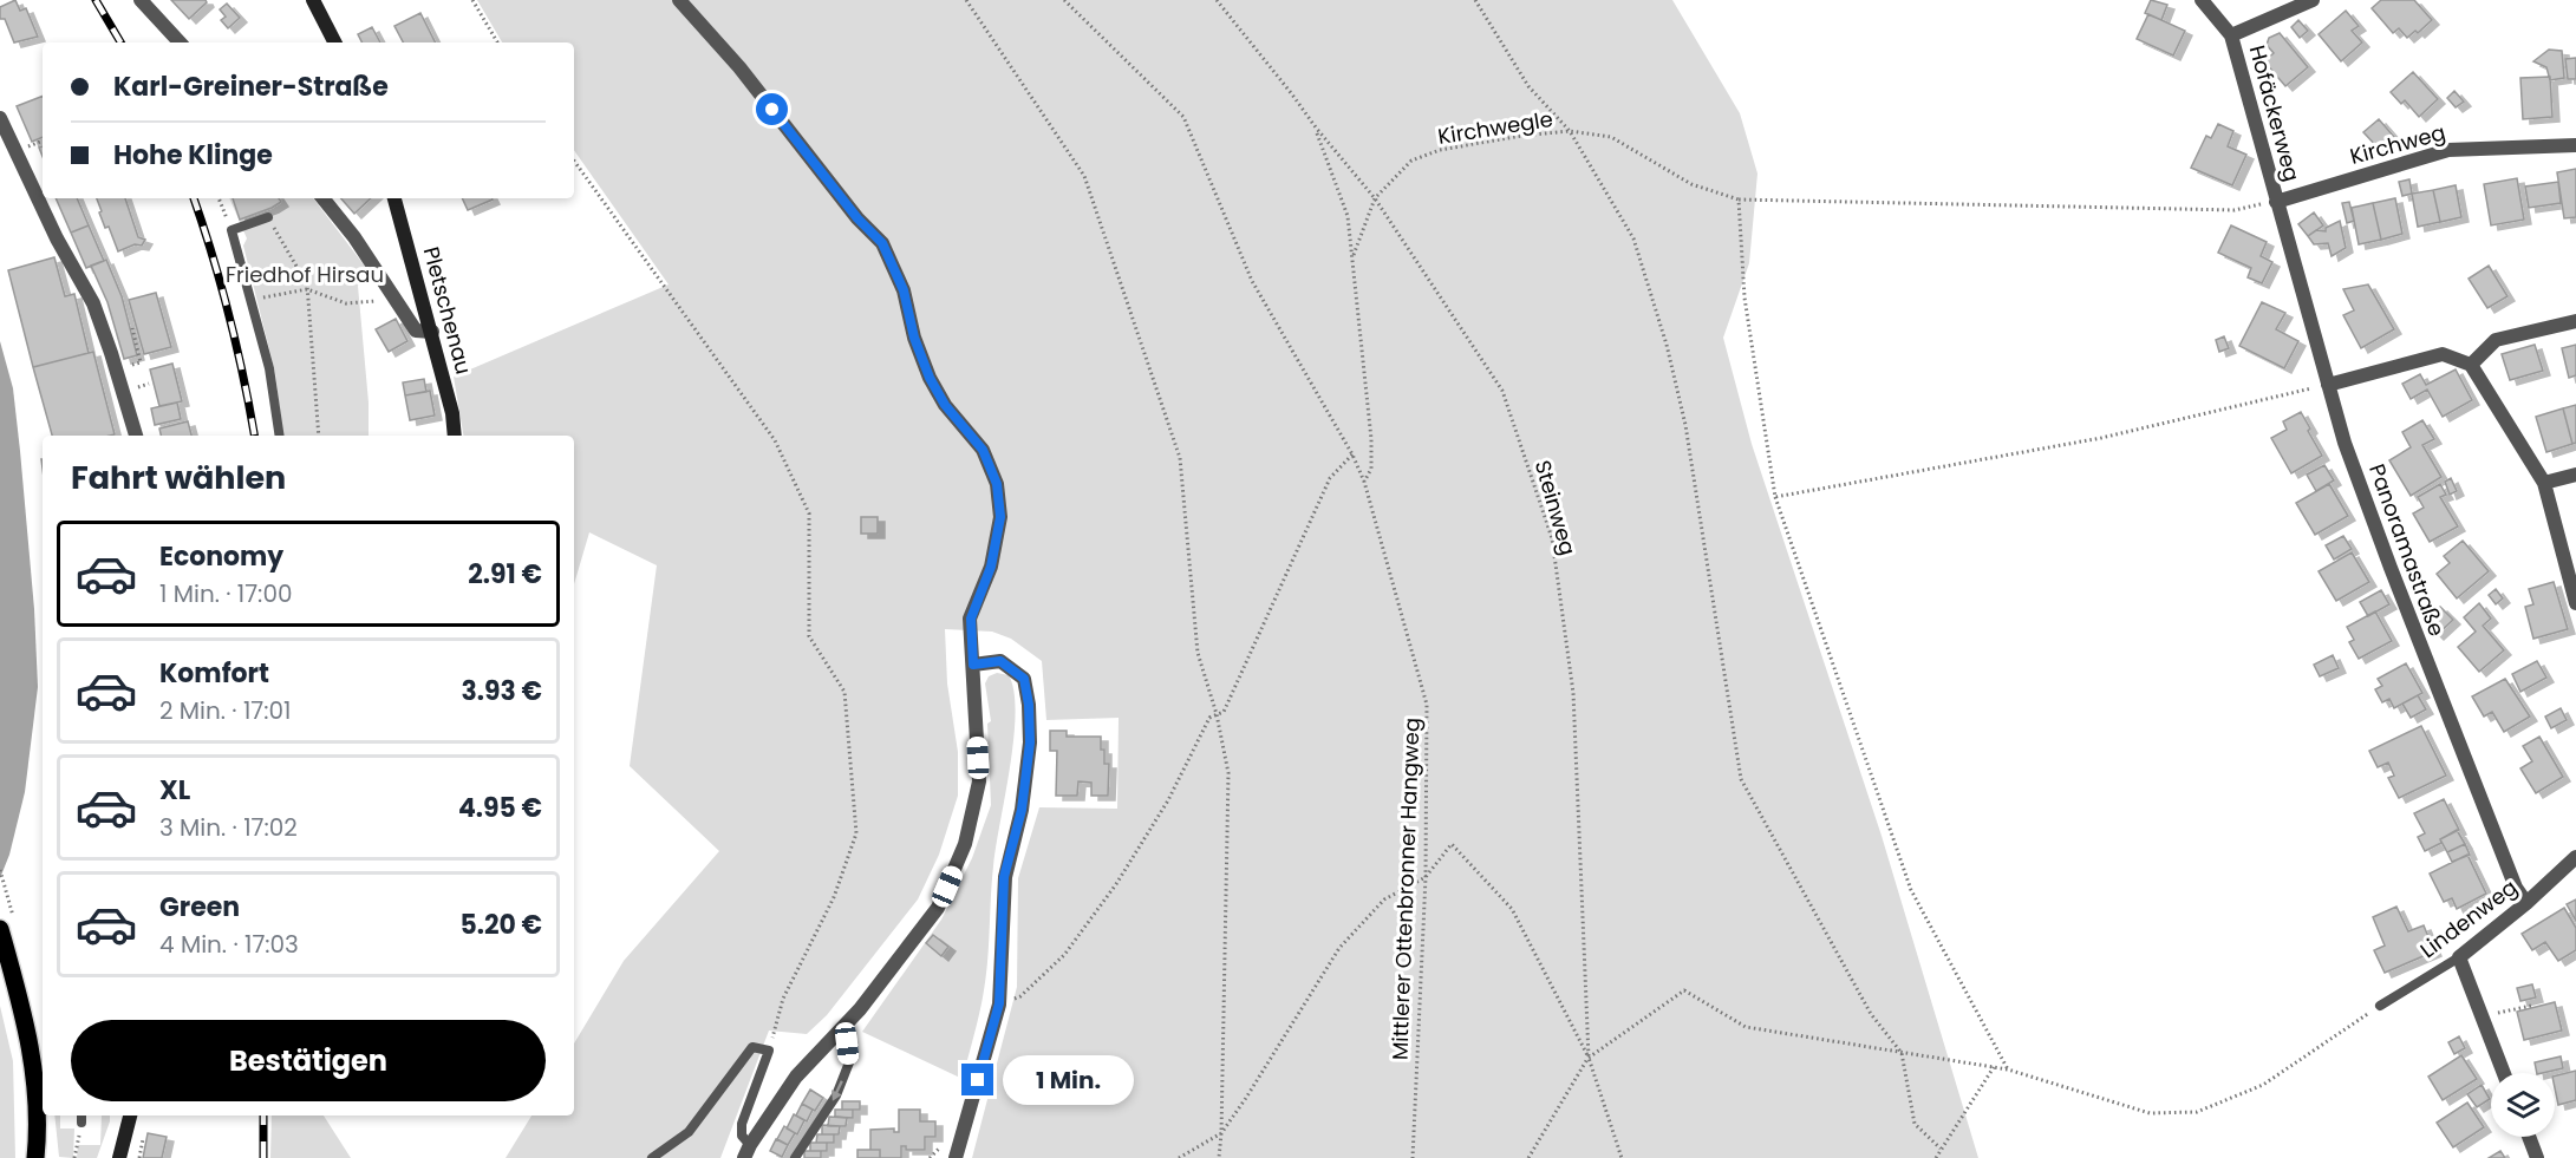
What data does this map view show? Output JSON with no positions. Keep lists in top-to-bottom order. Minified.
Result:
{"streets":{"main road":["Pletschenau"],"street":["Hofäckerweg","Kirchweg","Panoramastraße","Lindenweg"],"path":["Kirchwegle","Steinweg","Mittlerer Ottenbronner Hangweg"]},"crossings":[["Hofäckerweg","Kirchwegle"],["Hofäckerweg","Kirchweg"],["Hofäckerweg","Panoramastraße"],["Kirchwegle","Kirchweg"],["Kirchwegle","Steinweg"],["Kirchwegle","Panoramastraße"],["Kirchweg","Panoramastraße"],["Panoramastraße","Lindenweg"]],"parks":["Friedhof Hirsau"],"page":{"banner":["Karl-Greiner-Straße","Hohe Klinge"],"heading":"Fahrt wählen","list":[{"name":"Economy","note":"1 Min. · 17:00","value":"2.91 €"},{"name":"Komfort","note":"2 Min. · 17:01","value":"3.93 €"},{"name":"XL","note":"3 Min. · 17:02","value":"4.95 €"},{"name":"Green","note":"4 Min. · 17:03","value":"5.20 €"}],"buttons":"Bestätigen","bubble":"1 Min."}}
